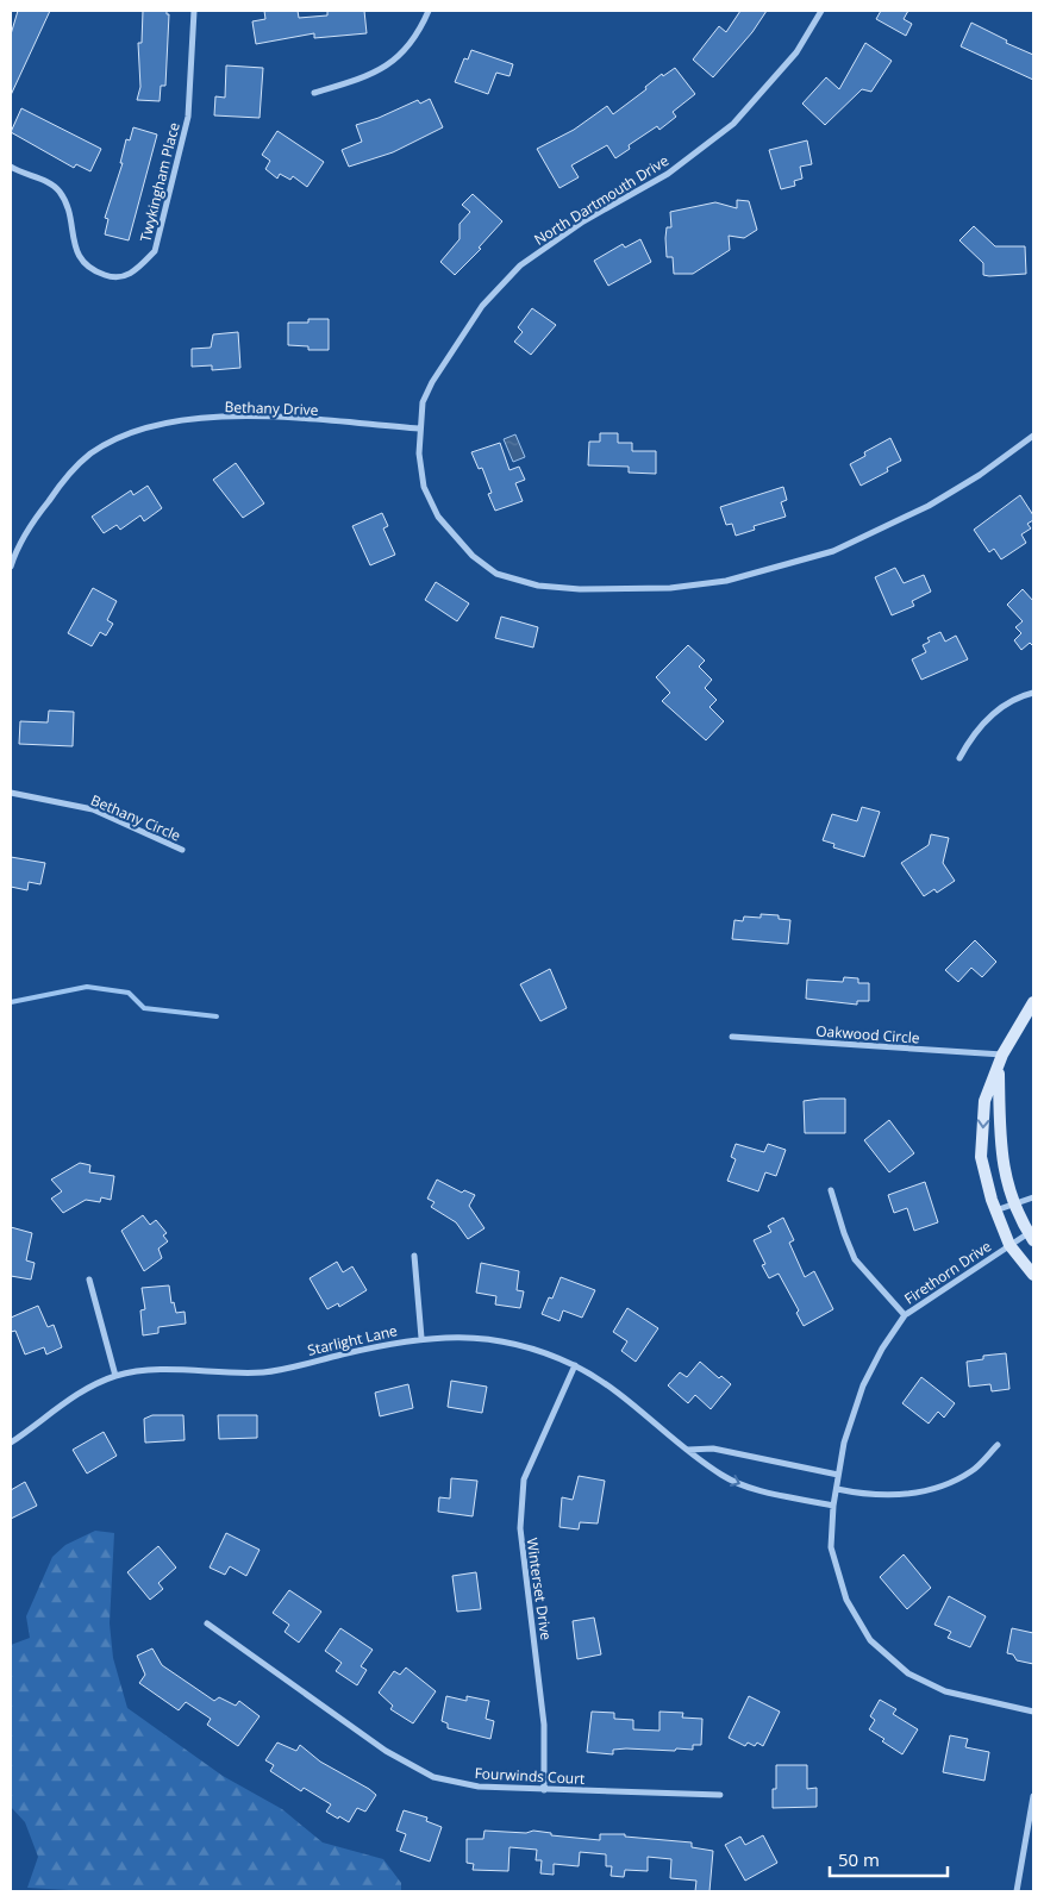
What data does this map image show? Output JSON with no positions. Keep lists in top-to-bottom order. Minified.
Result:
{"streets":{"street":["Twykingham Place","North Dartmouth Drive","Bethany Drive","Bethany Circle","Oakwood Circle","Firethorn Drive","Starlight Lane","Winterset Drive","Fourwinds Court"]},"crossings":[["North Dartmouth Drive","Bethany Drive"],["Firethorn Drive","Starlight Lane"],["Starlight Lane","Winterset Drive"],["Winterset Drive","Fourwinds Court"]],"scale_bar":"50 m"}
